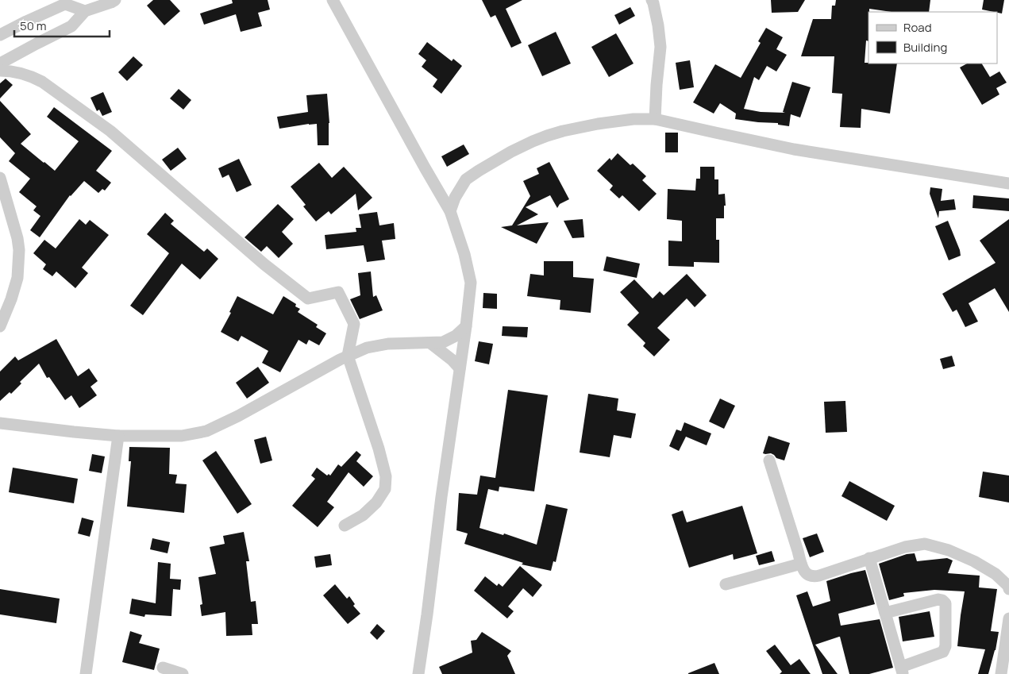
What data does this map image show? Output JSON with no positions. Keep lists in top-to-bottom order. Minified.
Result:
{"legend":["Road","Building"],"scale_bar":"50 m"}
